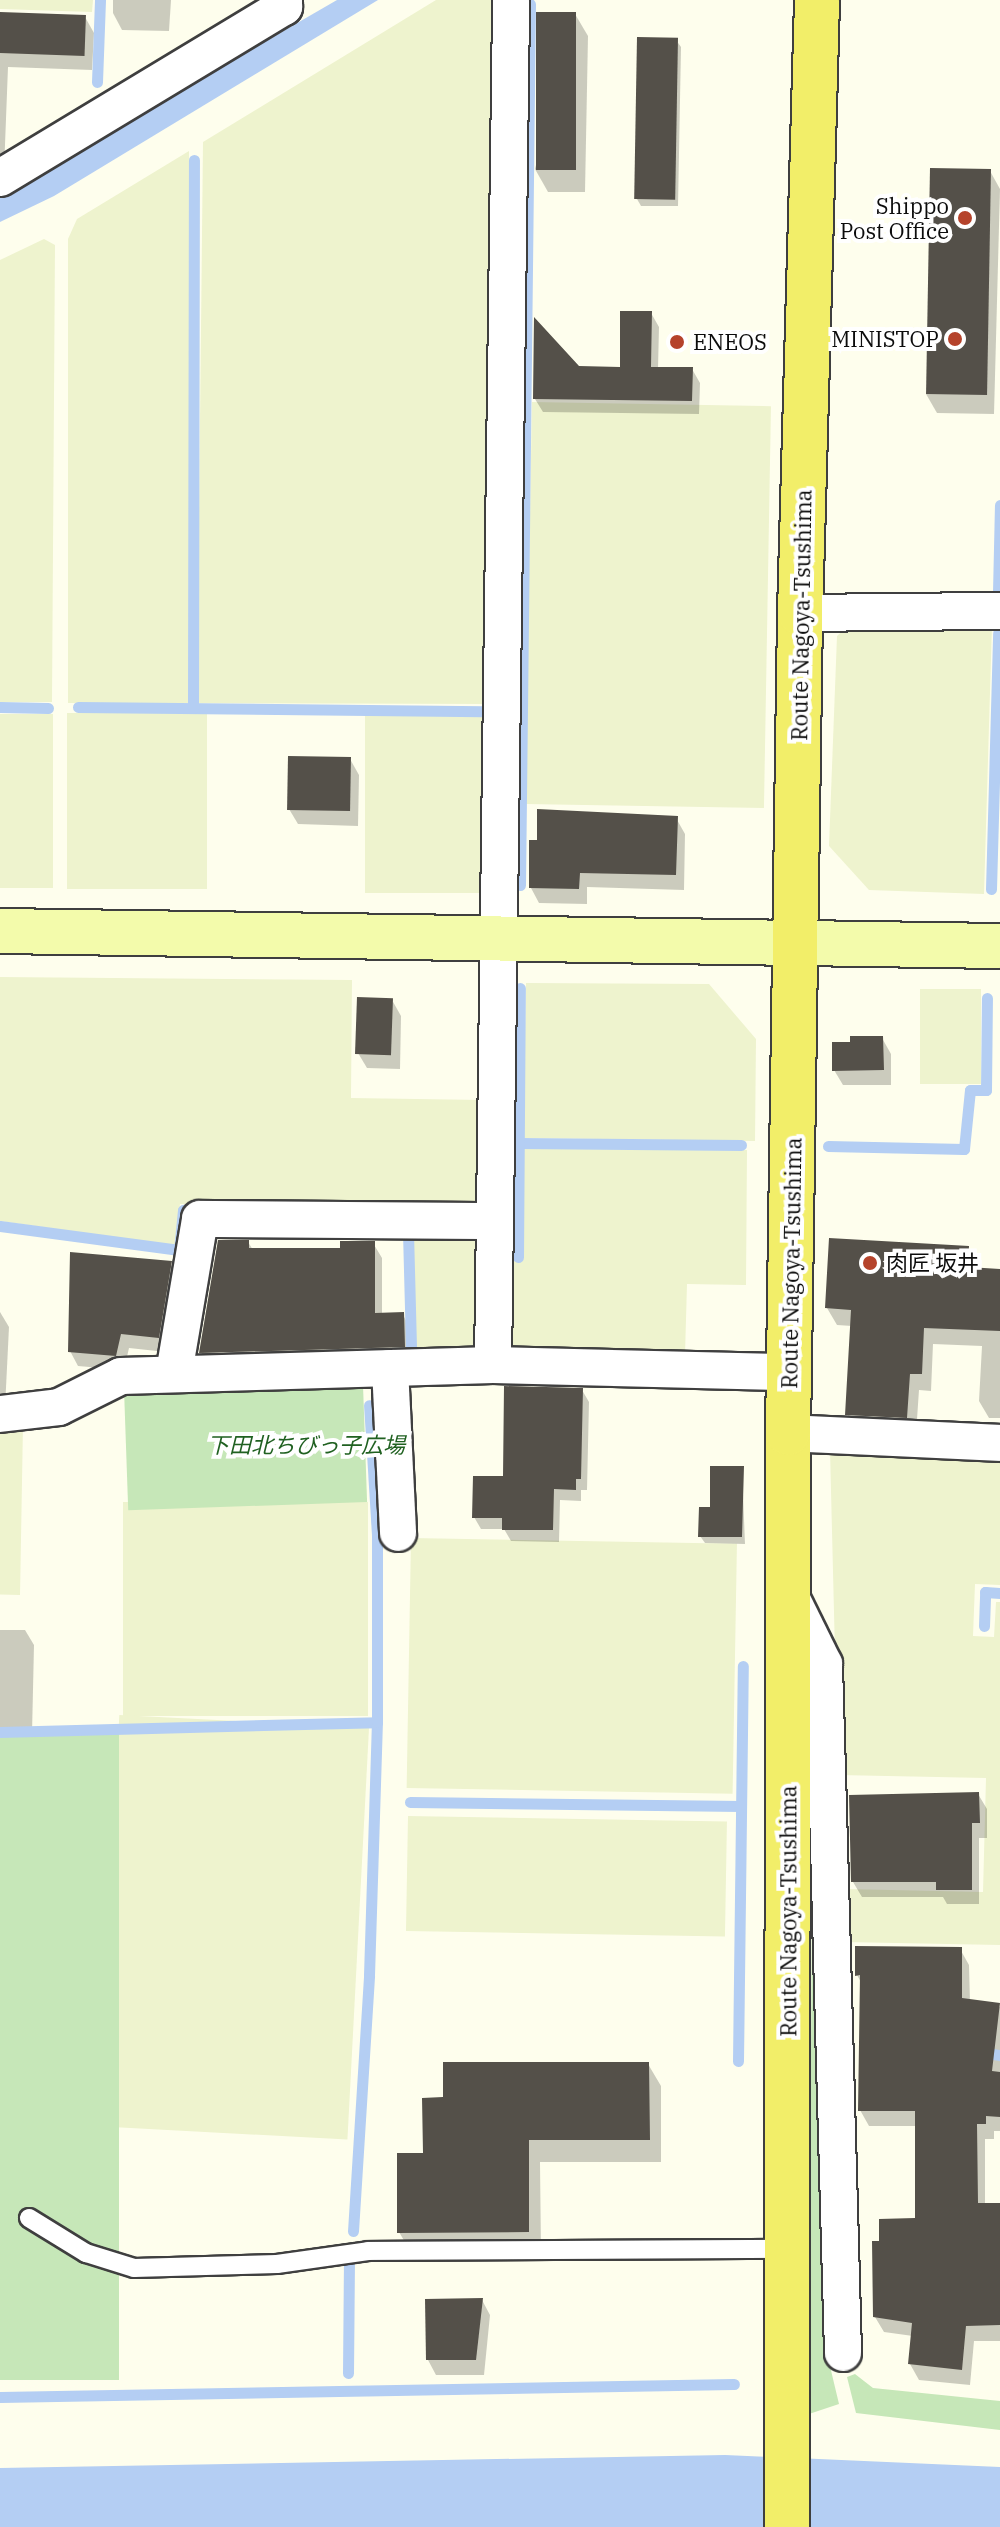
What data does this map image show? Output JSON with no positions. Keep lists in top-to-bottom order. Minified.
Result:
{"streets":{"main road":["Route Nagoya-Tsushima"]},"parks":["下田北ちびっ子広場"],"places":["Shippo Post Office","MINISTOP","ENEOS","肉匠 坂井"]}
